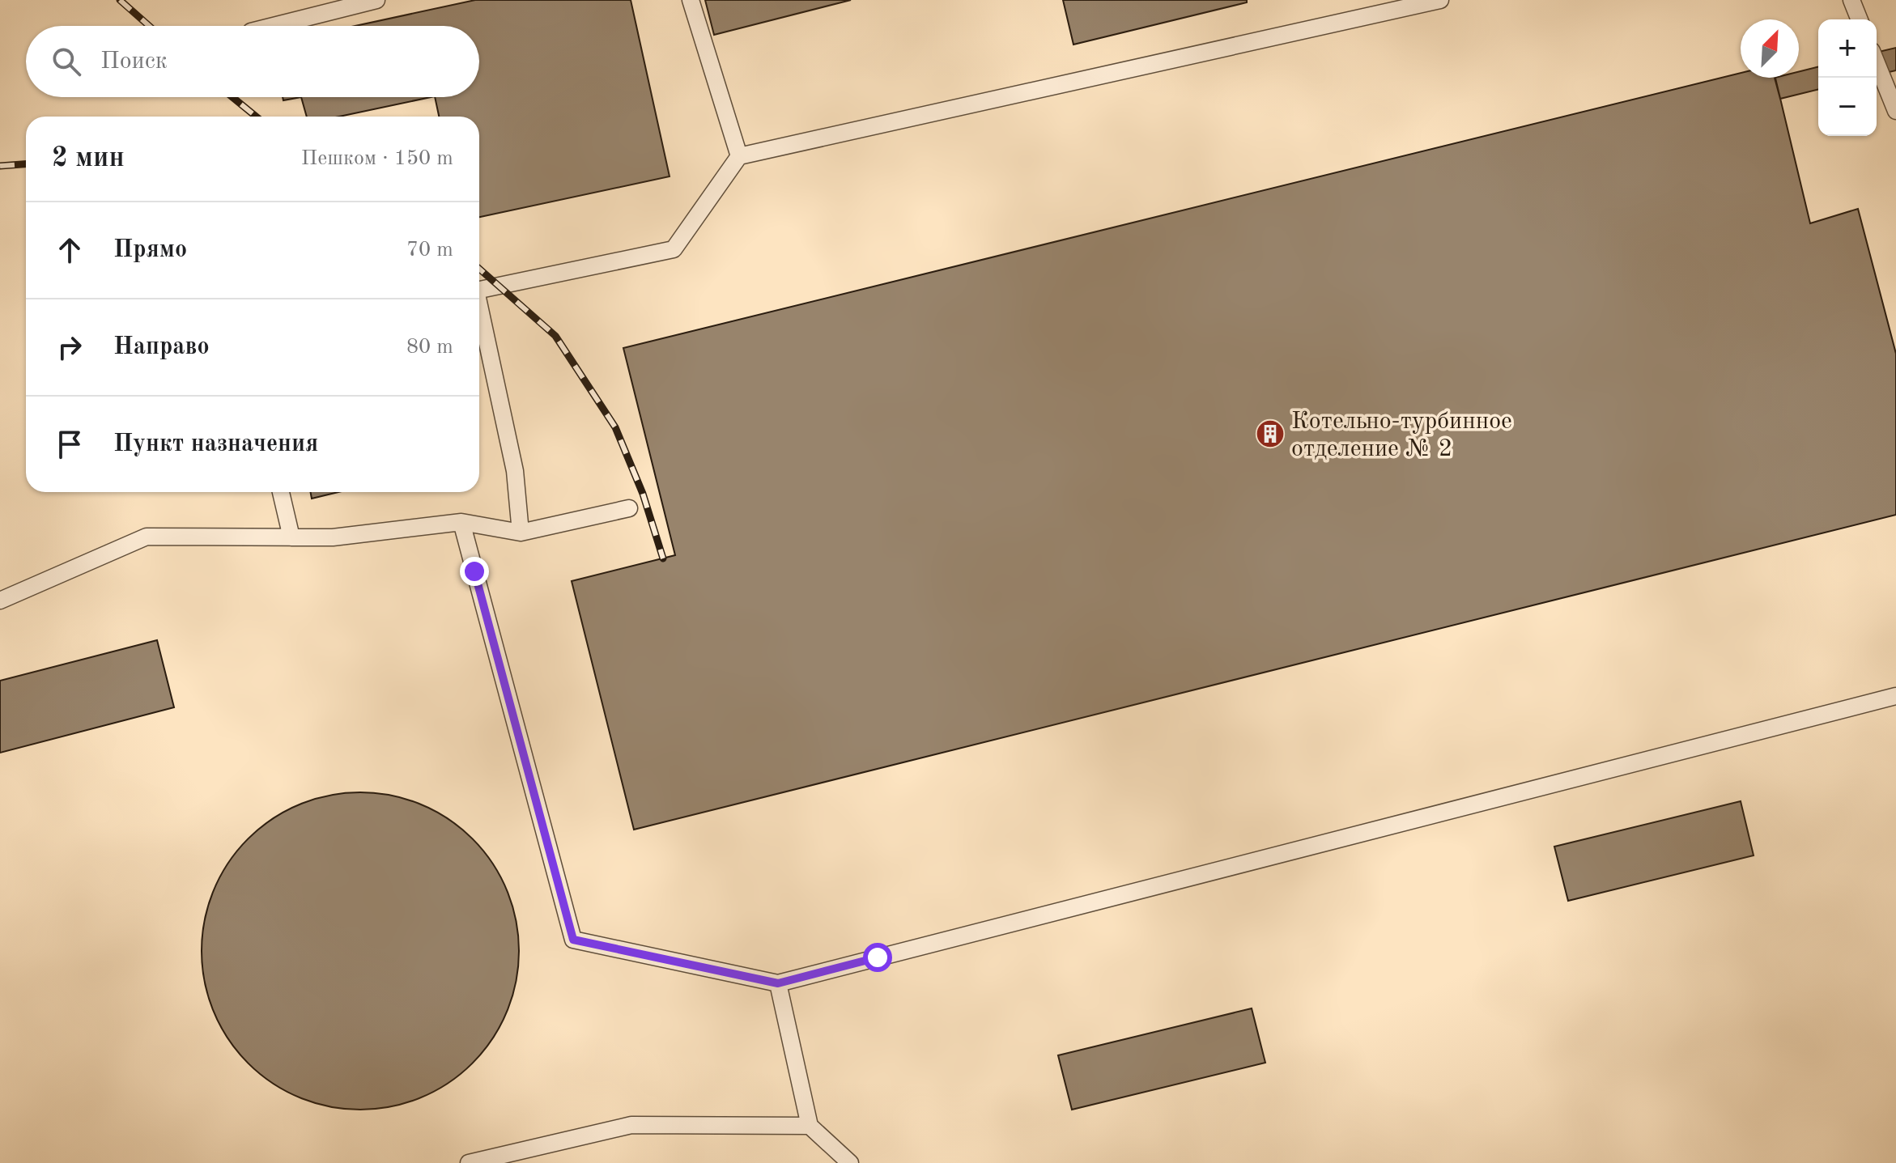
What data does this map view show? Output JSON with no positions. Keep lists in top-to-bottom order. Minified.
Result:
{"places":{"building":["Котельно-турбинное отделение № 2"]},"north":"top right","page":{"map_buttons":["+","−"],"search":"Поиск","heading":["2 мин","Пешком · 150 m"],"list":[["Прямо","70 m"],["Направо","80 m"],"Пункт назначения"]}}
